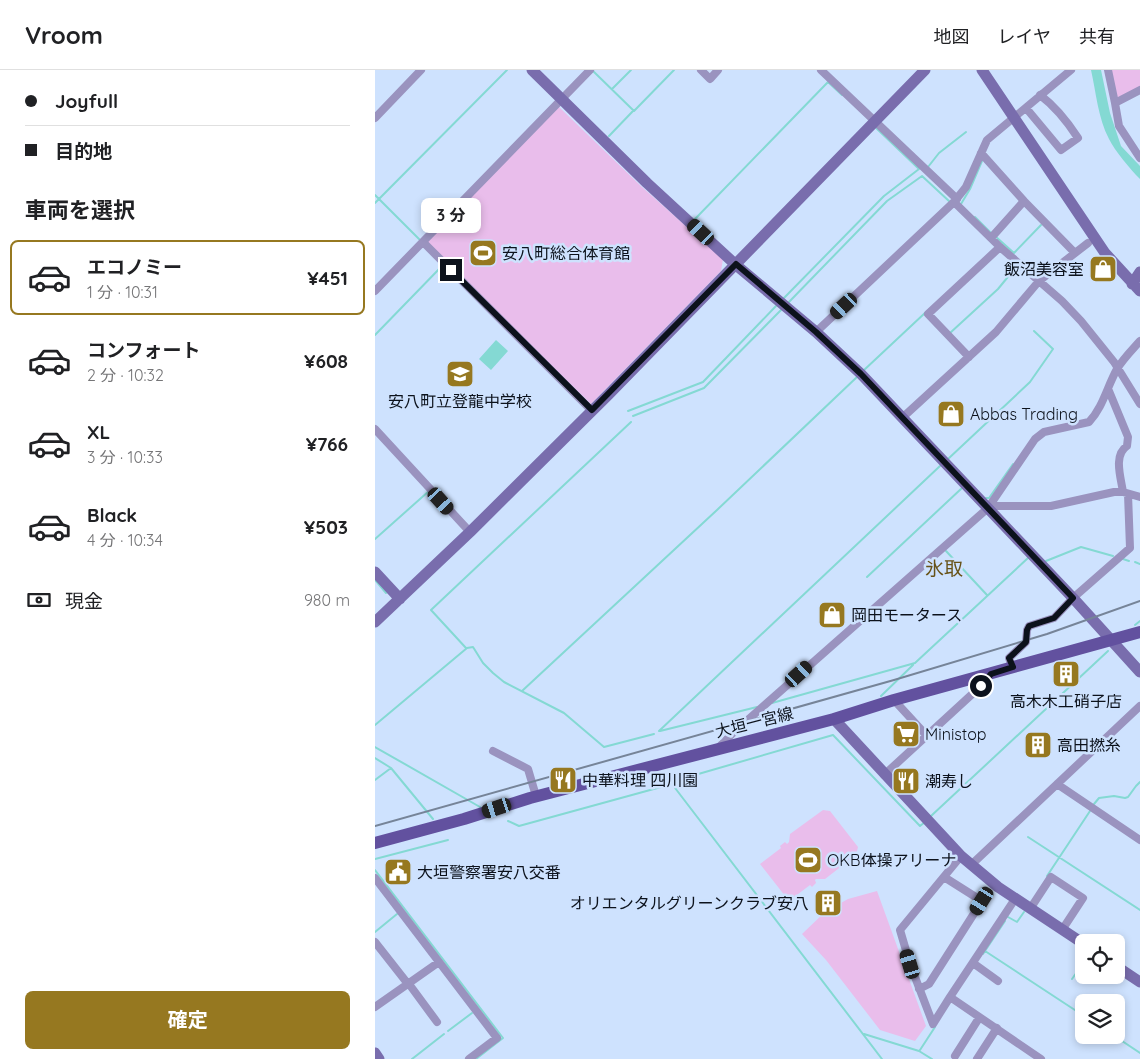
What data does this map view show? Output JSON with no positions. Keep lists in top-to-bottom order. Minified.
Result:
{"streets":{"main road":["大垣一宮線"]},"districts":["氷取"],"places":{"sports":["安八町総合体育館","OKB体操アリーナ"],"shop":["飯沼美容室","Abbas Trading","岡田モータース"],"school or university":["安八町立登龍中学校"],"building":["高木木工硝子店","高田撚糸","オリエンタルグリーンクラブ安八"],"supermarket":["Ministop"],"restaurant":["中華料理 四川園","潮寿し"],"public building":["大垣警察署安八交番"]},"page":{"header":"Vroom","nav":["地図","レイヤ","共有"],"banner":["Joyfull","目的地"],"heading":"車両を選択","bubble":"3 分","list":[{"name":"エコノミー","note":"1 分 · 10:31","value":"¥451"},{"name":"コンフォート","note":"2 分 · 10:32","value":"¥608"},{"name":"XL","note":"3 分 · 10:33","value":"¥766"},{"name":"Black","note":"4 分 · 10:34","value":"¥503"}],"pay":["現金","980 m"],"buttons":"確定"}}
